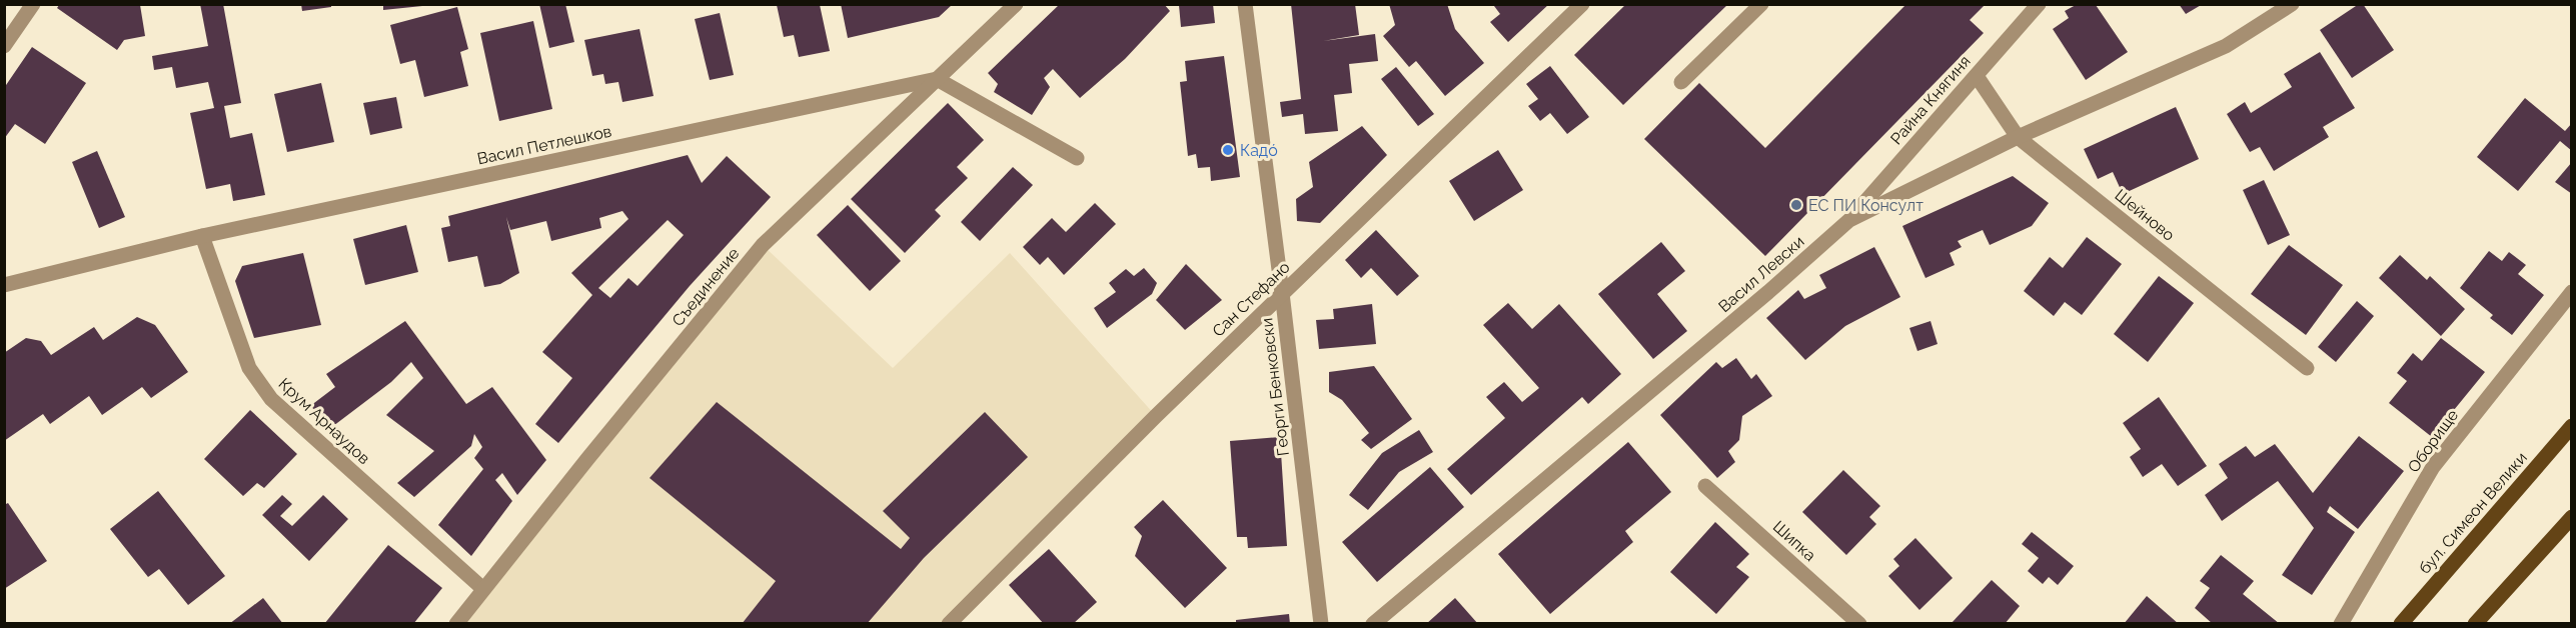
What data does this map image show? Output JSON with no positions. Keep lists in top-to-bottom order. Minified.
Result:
{"streets":{"main road":["бул. Симеон Велики"],"street":["Райна Княгиня","Васил Петлешков","Шейново","Васил Левски","Съединение","Сан Стефано","Георги Бенковски","Крум Арнаудов","Оборище","Шипка"]},"crossings":[["Райна Княгиня","Шейново"],["Райна Княгиня","Васил Левски"],["Васил Петлешков","Съединение"],["Васил Петлешков","Крум Арнаудов"],["Шейново","Васил Левски"],["Съединение","Крум Арнаудов"],["Сан Стефано","Георги Бенковски"]],"places":["Кадó","ЕС ПИ Консулт"]}
